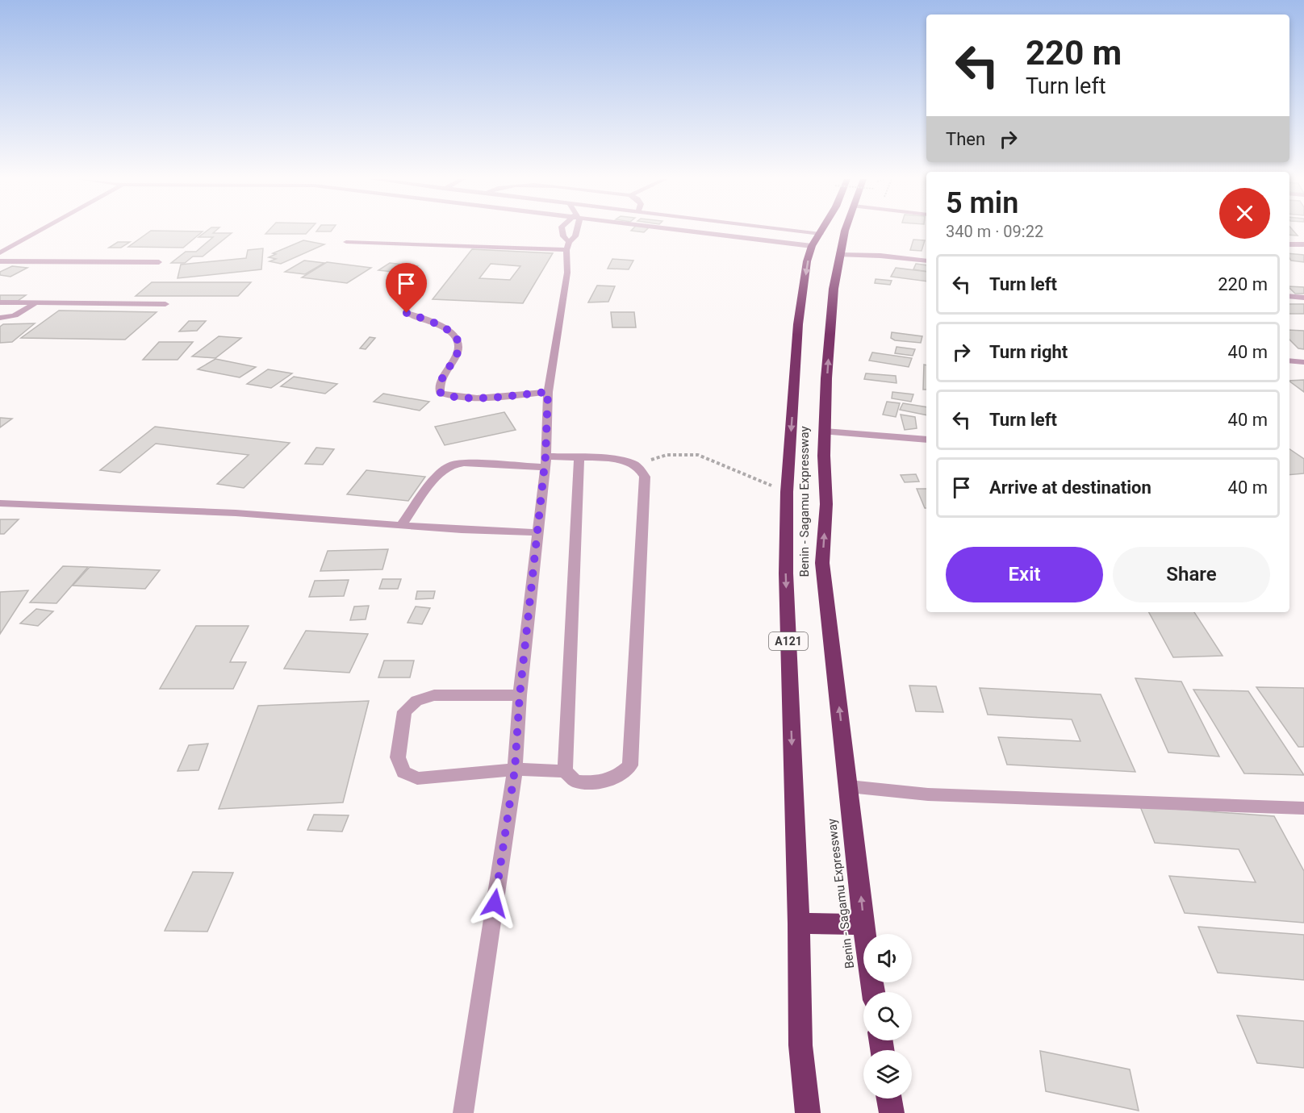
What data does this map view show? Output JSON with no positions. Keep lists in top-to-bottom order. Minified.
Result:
{"streets":{"highway":["Benin - Sagamu Expressway","A121"]},"page":{"turn":["220 m","Turn left"],"then":"Then","heading":["5 min","340 m · 09:22"],"list":[{"name":"Turn left","value":"220 m"},{"name":"Turn right","value":"40 m"},{"name":"Turn left","value":"40 m"},{"name":"Arrive at destination","value":"40 m"}],"buttons":["Exit","Share"]}}
